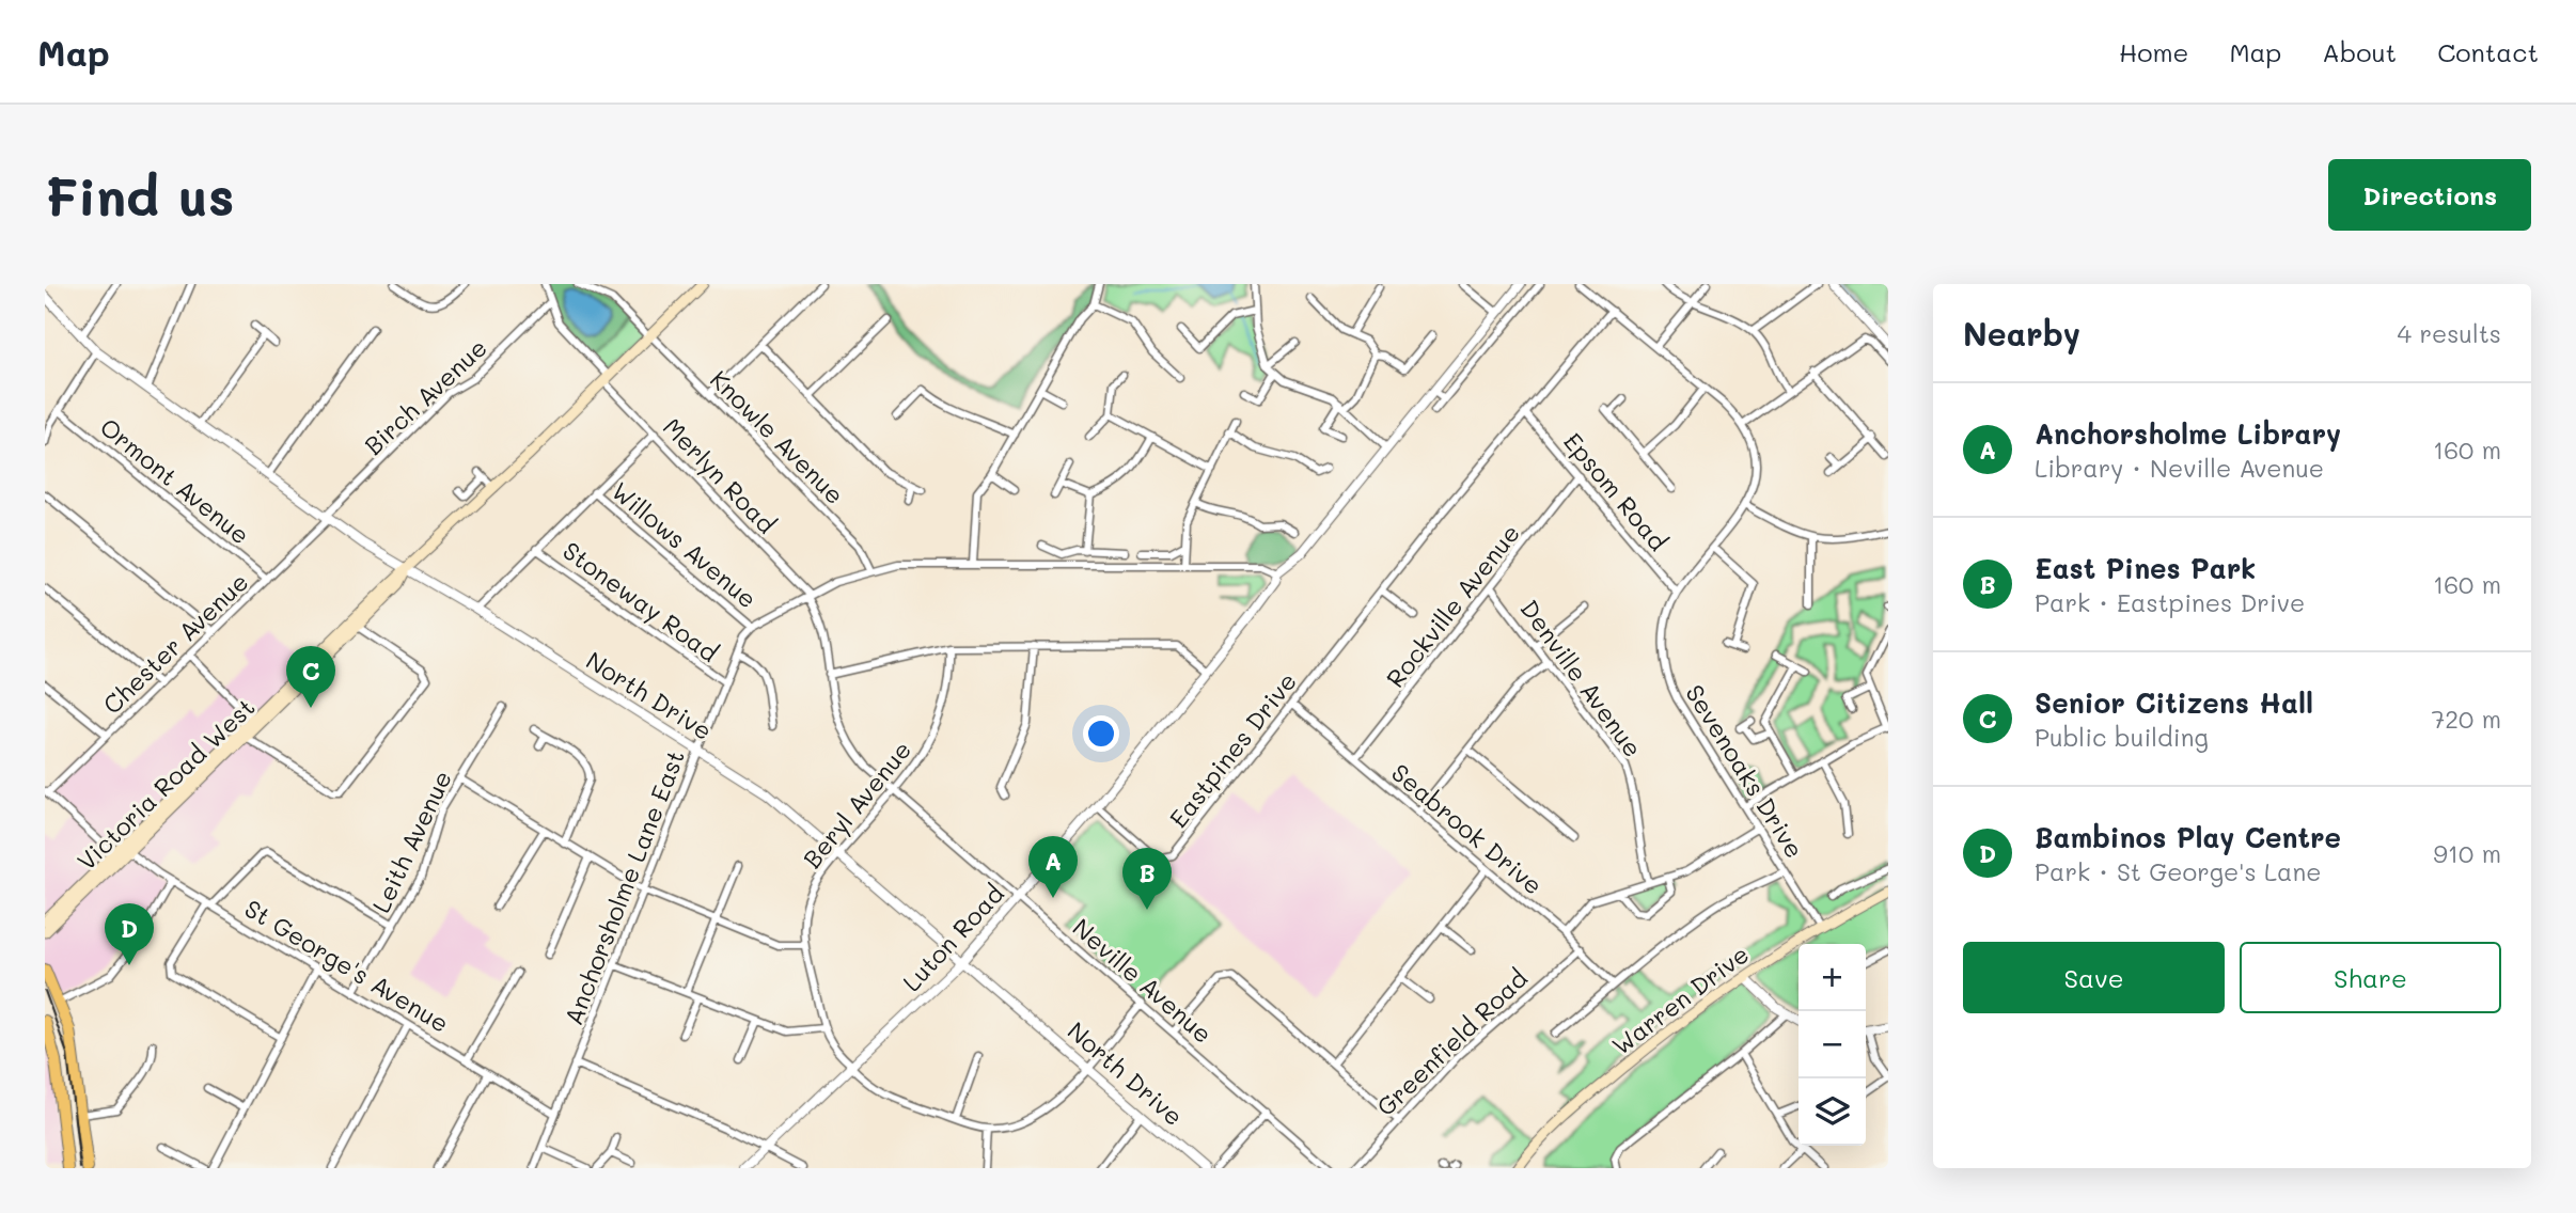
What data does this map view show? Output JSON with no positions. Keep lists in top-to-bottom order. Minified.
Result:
{"streets":{"main road":["Victoria Road West","Warren Drive"],"street":["Birch Avenue","Knowle Avenue","Merlyn Road","Ormont Avenue","Epsom Road","Willows Avenue","Stoneway Road","Rockville Avenue","Chester Avenue","Denville Avenue","North Drive","Eastpines Drive","Sevenoaks Drive","Beryl Avenue","Seabrook Drive","Leith Avenue","Anchorsholme Lane East","Luton Road","St George's Avenue","Neville Avenue","Greenfield Road"]},"crossings":[["Birch Avenue","Merlyn Road"],["Birch Avenue","Chester Avenue"],["Birch Avenue","North Drive"],["Knowle Avenue","Victoria Road West"],["Merlyn Road","Victoria Road West"],["Merlyn Road","Neville Avenue"],["Ormont Avenue","Chester Avenue"],["Epsom Road","Rockville Avenue"],["Epsom Road","Eastpines Drive"],["Epsom Road","Sevenoaks Drive"],["Willows Avenue","Anchorsholme Lane East"],["Stoneway Road","Anchorsholme Lane East"],["Rockville Avenue","Denville Avenue"],["Rockville Avenue","Seabrook Drive"],["Chester Avenue","North Drive"],["North Drive","Victoria Road West"],["North Drive","Beryl Avenue"],["North Drive","Anchorsholme Lane East"],["North Drive","Luton Road"],["Eastpines Drive","Sevenoaks Drive"],["Eastpines Drive","Seabrook Drive"],["Eastpines Drive","Luton Road"],["Sevenoaks Drive","Warren Drive"],["Victoria Road West","St George's Avenue"],["Beryl Avenue","Luton Road"],["Beryl Avenue","Neville Avenue"],["Seabrook Drive","Warren Drive"],["Seabrook Drive","Greenfield Road"],["Leith Avenue","St George's Avenue"],["Anchorsholme Lane East","St George's Avenue"],["Luton Road","Neville Avenue"]],"page":{"header":"Map","nav":["Home","Map","About","Contact"],"buttons":["Directions",["Save","Share"]],"title":"Find us","heading":["Nearby","4 results"],"list":[{"mark":"A","name":"Anchorsholme Library","note":"Library · Neville Avenue","value":"160 m"},{"mark":"B","name":"East Pines Park","note":"Park · Eastpines Drive","value":"160 m"},{"mark":"C","name":"Senior Citizens Hall","note":"Public building","value":"720 m"},{"mark":"D","name":"Bambinos Play Centre","note":"Park · St George's Lane","value":"910 m"}],"pins":["C","A","B","D"],"map_buttons":["+","−"]}}
